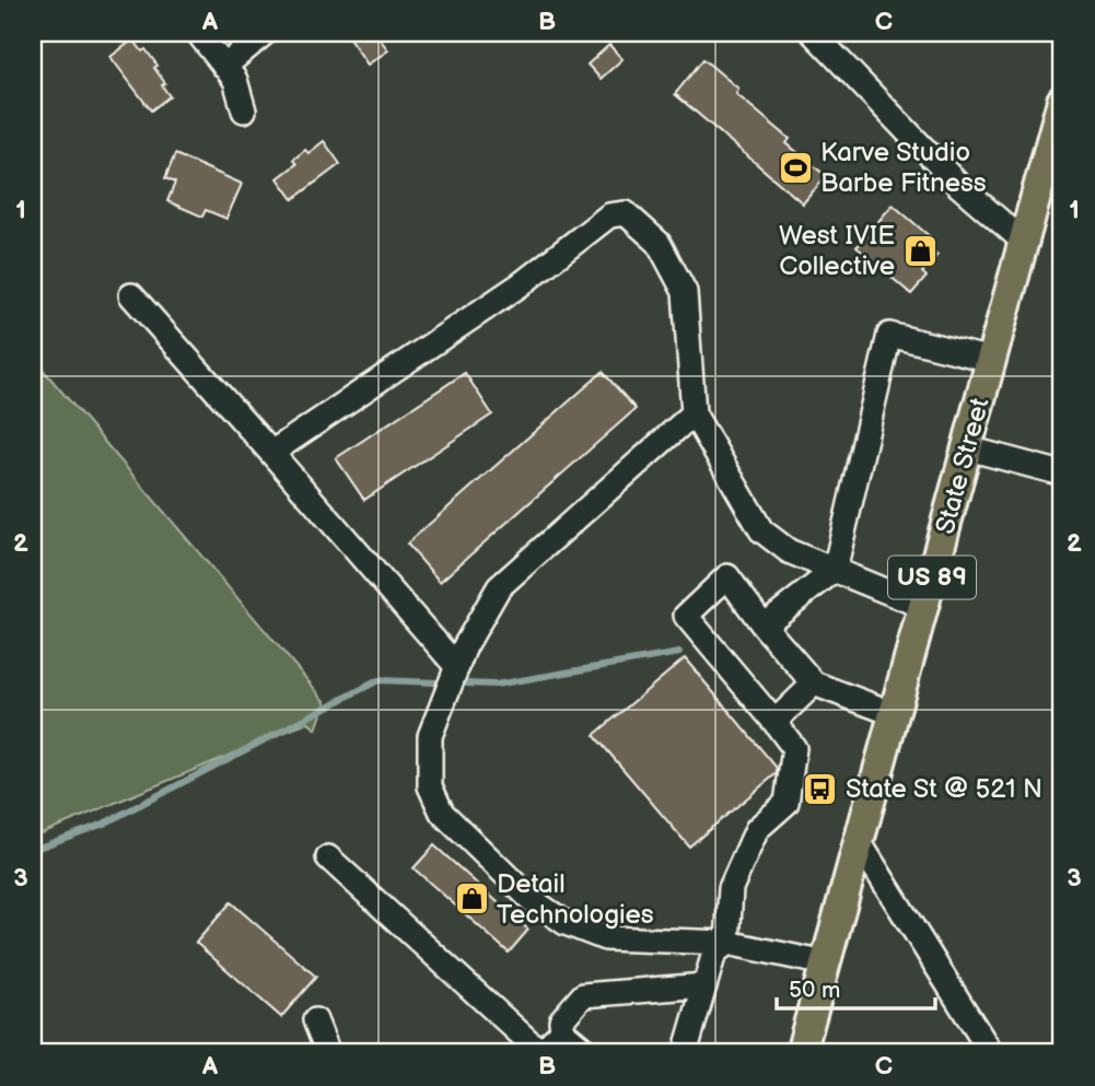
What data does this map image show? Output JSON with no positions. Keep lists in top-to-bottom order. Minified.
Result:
{"streets":{"main road":["State Street","US 89"]},"places":{"sports":["Karve Studio Barbe Fitness"],"shop":["West IVIE Collective","Detail Technologies"],"bus stop":["State St @ 521 N"]},"scale_bar":"50 m","grid":{"columns":["A","B","C"],"rows":["1","2","3"]}}
